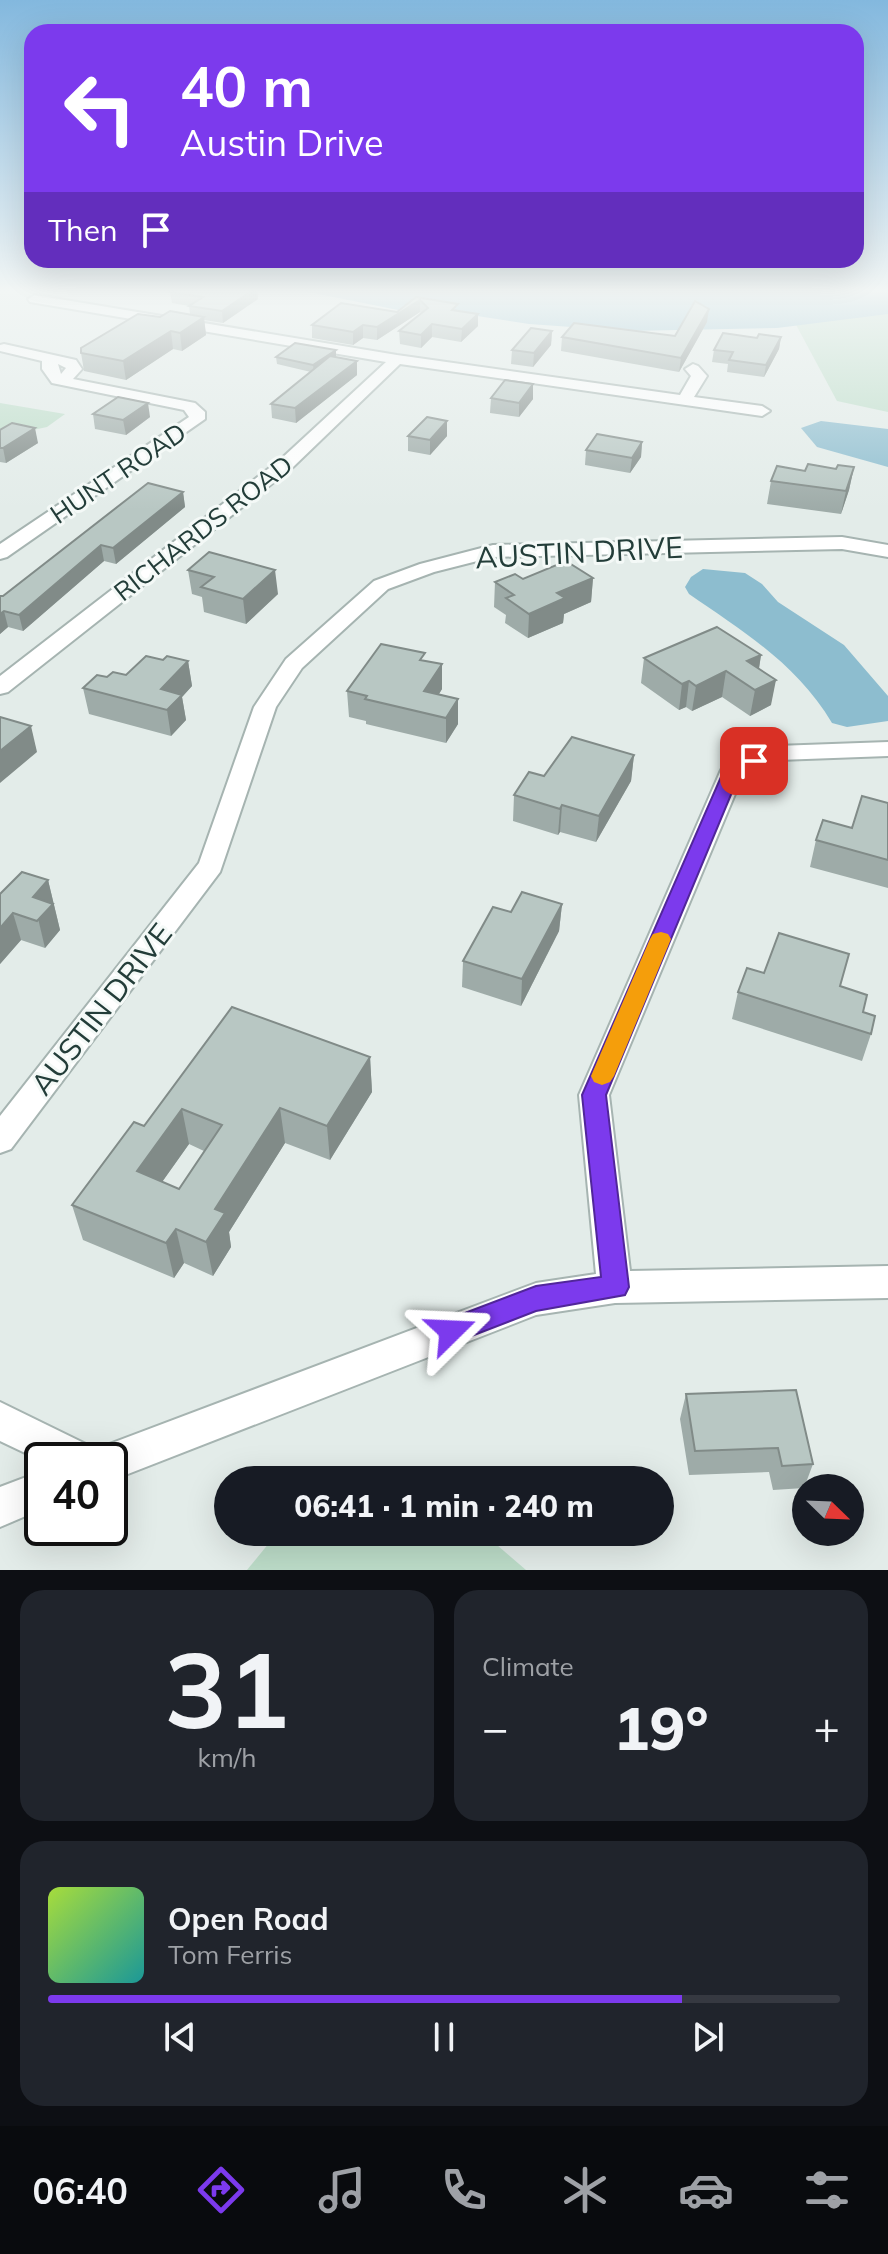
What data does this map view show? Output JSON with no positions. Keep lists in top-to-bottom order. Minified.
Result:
{"streets":{"street":["HUNT ROAD","RICHARDS ROAD","AUSTIN DRIVE"]},"north":"bottom right","page":{"turn":["40 m","Austin Drive"],"then":"Then","limit":"40","trip":"06:41 · 1 min · 240 m","tile":[["31","km/h"],"Climate"],"heat":["−","19°","+"],"song":["Open Road","Tom Ferris"],"tabs":"06:40"}}
